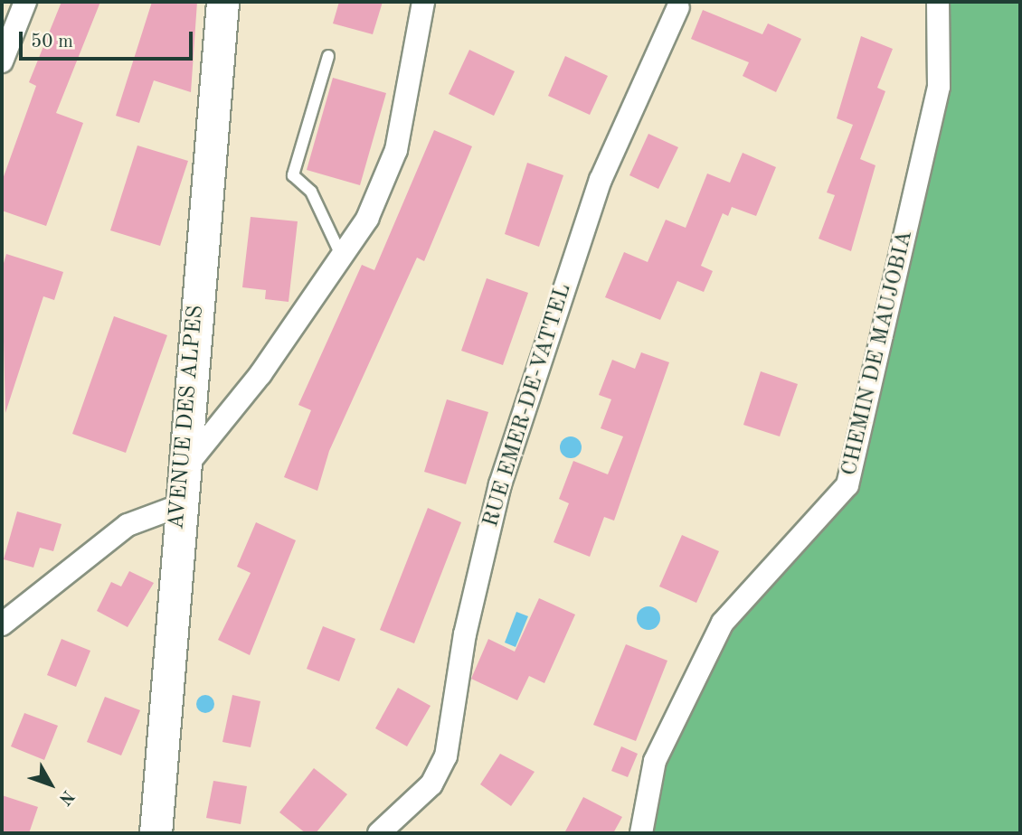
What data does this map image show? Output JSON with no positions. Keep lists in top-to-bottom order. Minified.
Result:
{"streets":{"main road":["AVENUE DES ALPES"],"street":["CHEMIN DE MAUJOBIA","RUE EMER-DE-VATTEL"]},"scale_bar":"50 m","north":"bottom right"}
